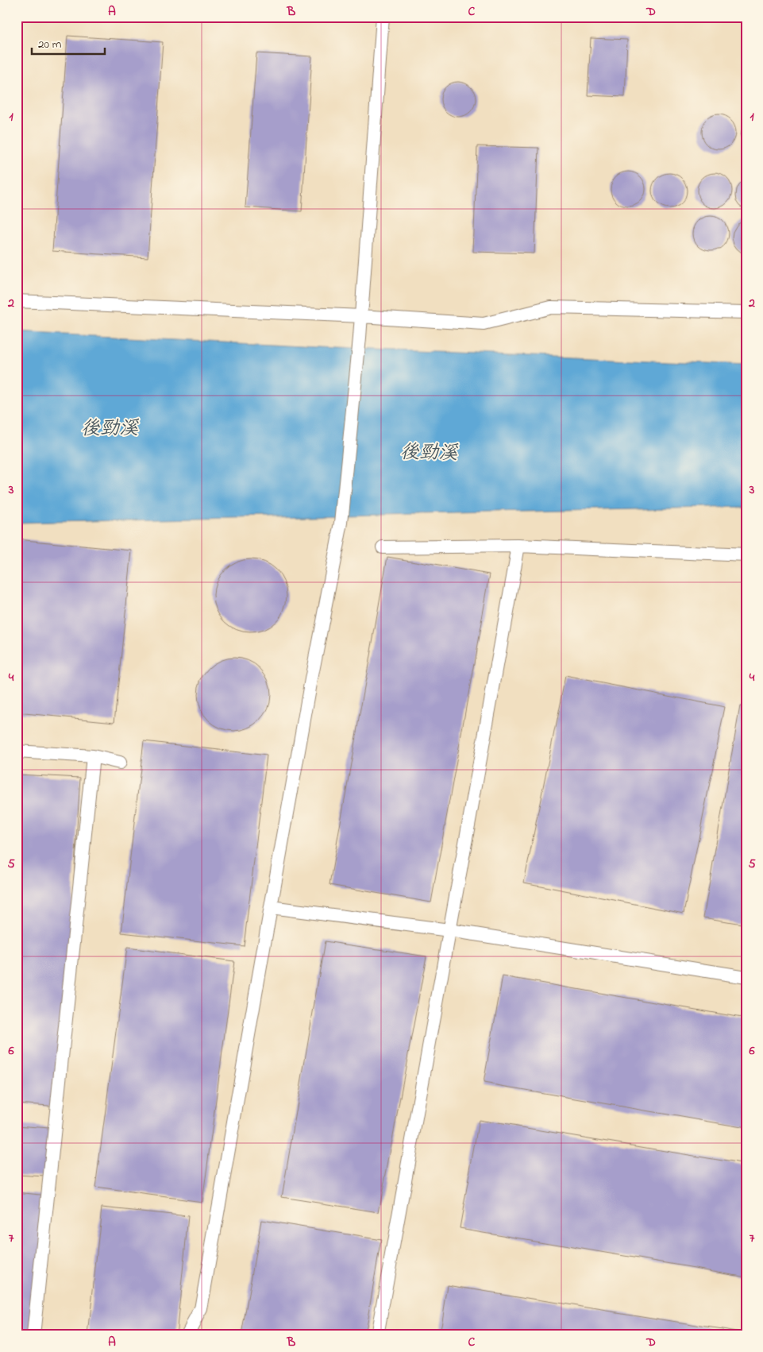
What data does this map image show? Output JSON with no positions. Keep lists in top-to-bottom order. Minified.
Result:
{"water":["後勁溪"],"scale_bar":"20 m","grid":{"columns":["A","B","C","D"],"rows":["1","2","3","4","5","6","7"]}}
